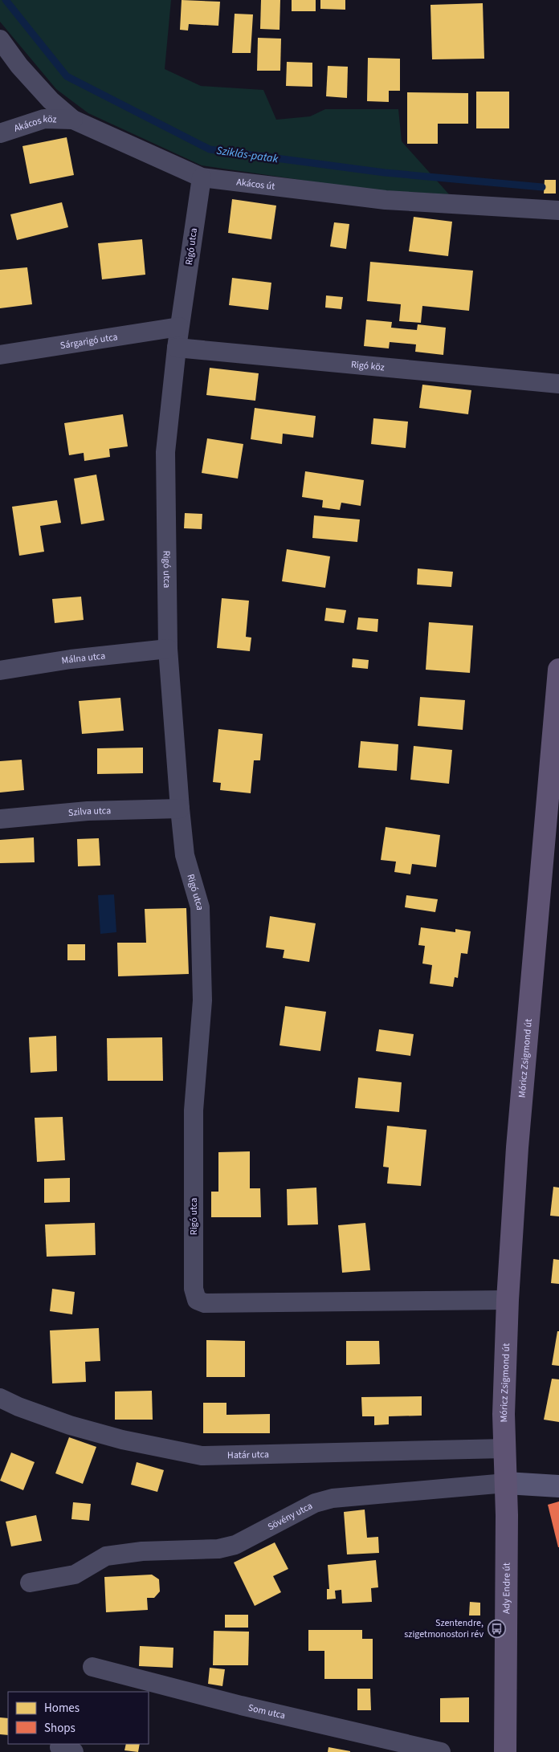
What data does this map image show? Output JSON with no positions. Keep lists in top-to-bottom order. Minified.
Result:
{"streets":{"main road":["Móricz Zsigmond út","Ady Endre út"],"street":["Akácos köz","Akácos út","Rigó utca","Sárgarigó utca","Rigó köz","Málna utca","Szilva utca","Határ utca","Sövény utca","Som utca"]},"crossings":[["Akácos köz","Akácos út"],["Akácos út","Rigó utca"],["Rigó utca","Sárgarigó utca"],["Rigó utca","Rigó köz"],["Rigó utca","Málna utca"],["Rigó utca","Szilva utca"],["Rigó utca","Móricz Zsigmond út"],["Móricz Zsigmond út","Határ utca"],["Móricz Zsigmond út","Ady Endre út"],["Határ utca","Ady Endre út"],["Sövény utca","Ady Endre út"]],"water":["Sziklás-patak"],"places":{"bus stop":["Szentendre, szigetmonostori rév"]},"legend":["Homes","Shops"]}
